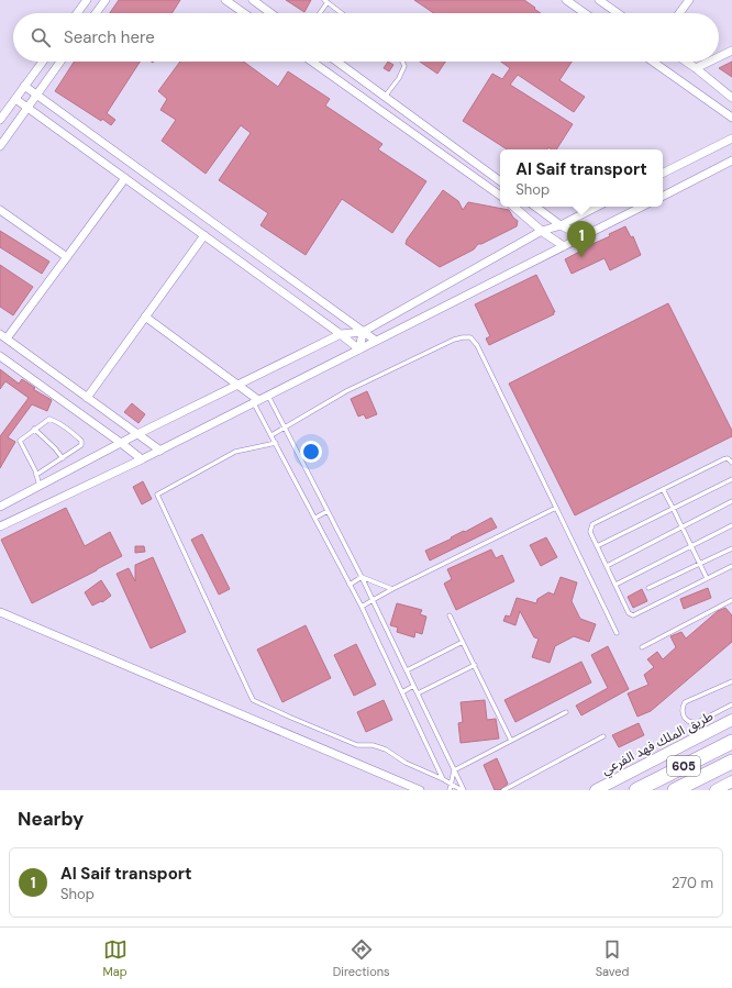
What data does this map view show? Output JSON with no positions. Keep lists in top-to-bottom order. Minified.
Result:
{"streets":{"highway":["605"],"main road":["طريق الملك فهد الفرعي"]},"page":{"search":"Search here","popup":["Al Saif transport","Shop"],"pins":"1","heading":"Nearby","list":[{"mark":"1","name":"Al Saif transport","note":"Shop","value":"270 m"}],"nav":["Map","Directions","Saved"]}}
